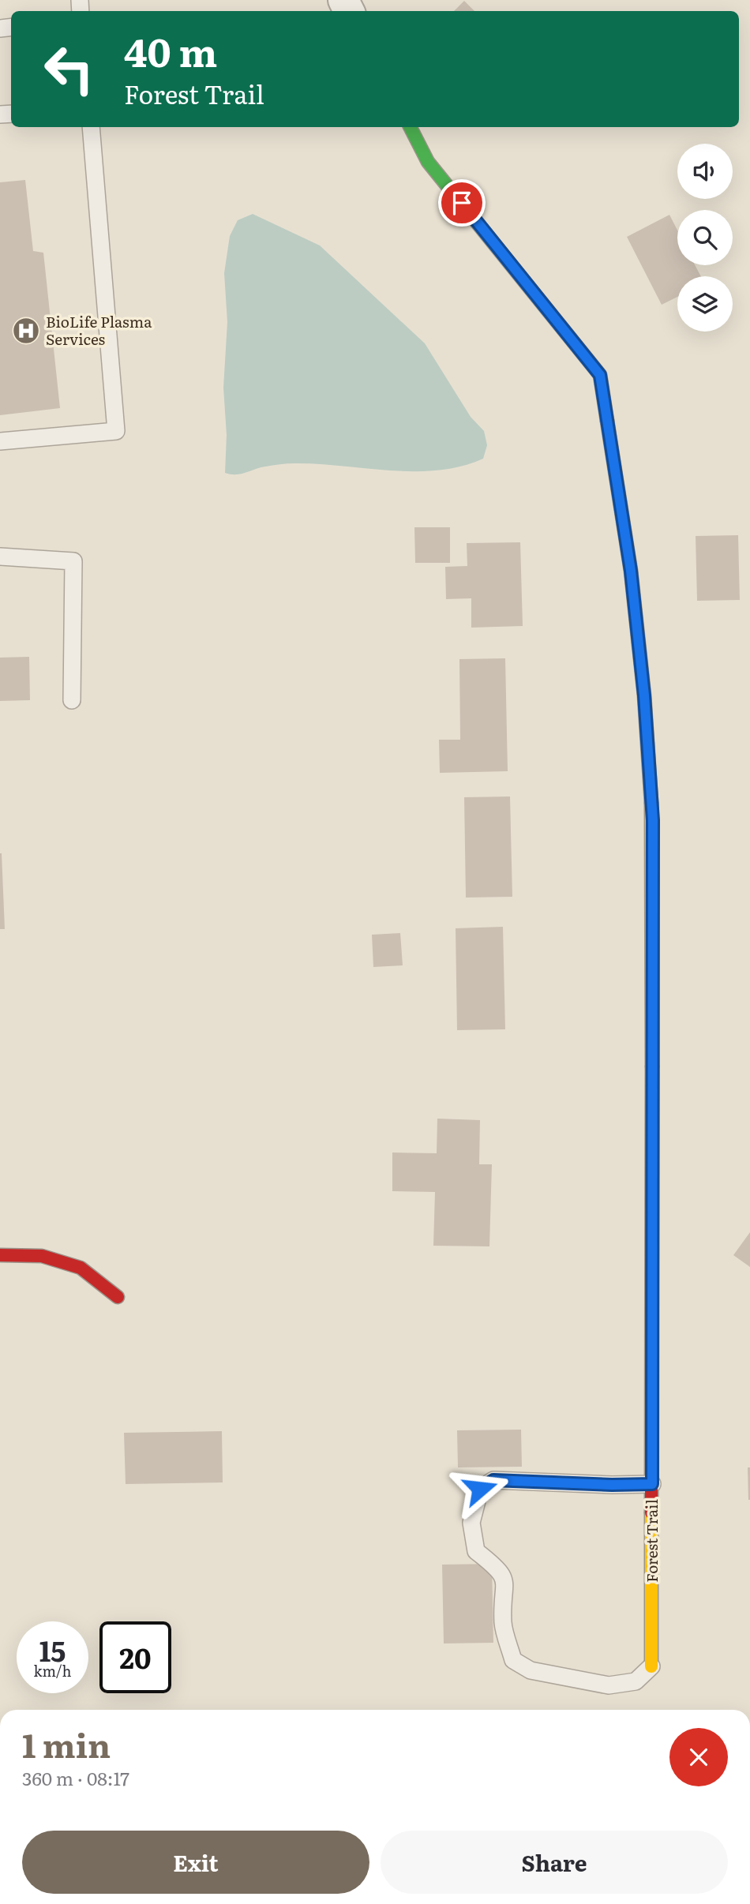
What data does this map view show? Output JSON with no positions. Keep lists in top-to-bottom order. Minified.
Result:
{"streets":{"street":["Forest Trail"]},"places":{"hospital":["BioLife Plasma Services"]},"page":{"turn":["40 m","Forest Trail"],"speed":"15 km/h","limit":"20","heading":["1 min","360 m · 08:17"],"buttons":["Exit","Share"]}}
